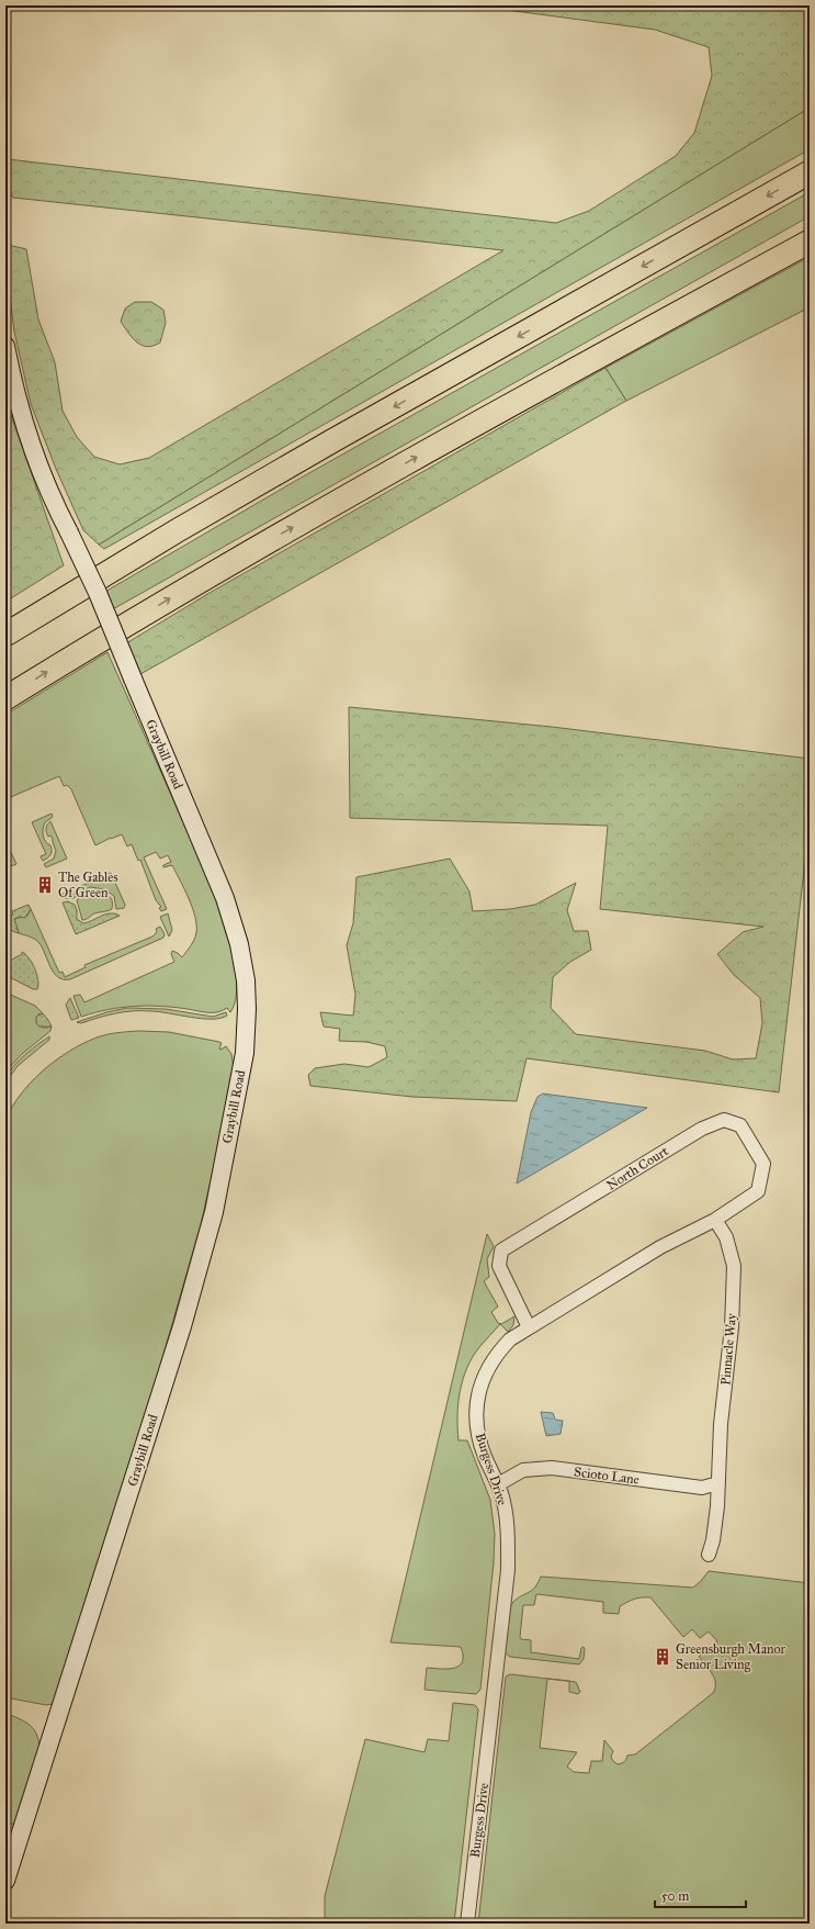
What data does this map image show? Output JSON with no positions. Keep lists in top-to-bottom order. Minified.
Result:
{"streets":{"street":["Graybill Road","North Court","Pinnacle Way","Burgess Drive","Scioto Lane"]},"crossings":[["North Court","Pinnacle Way"],["North Court","Burgess Drive"],["Pinnacle Way","Burgess Drive"],["Pinnacle Way","Scioto Lane"],["Burgess Drive","Scioto Lane"]],"places":{"building":["The Gables Of Green","Greensburgh Manor Senior Living"]},"scale_bar":"50 m"}
